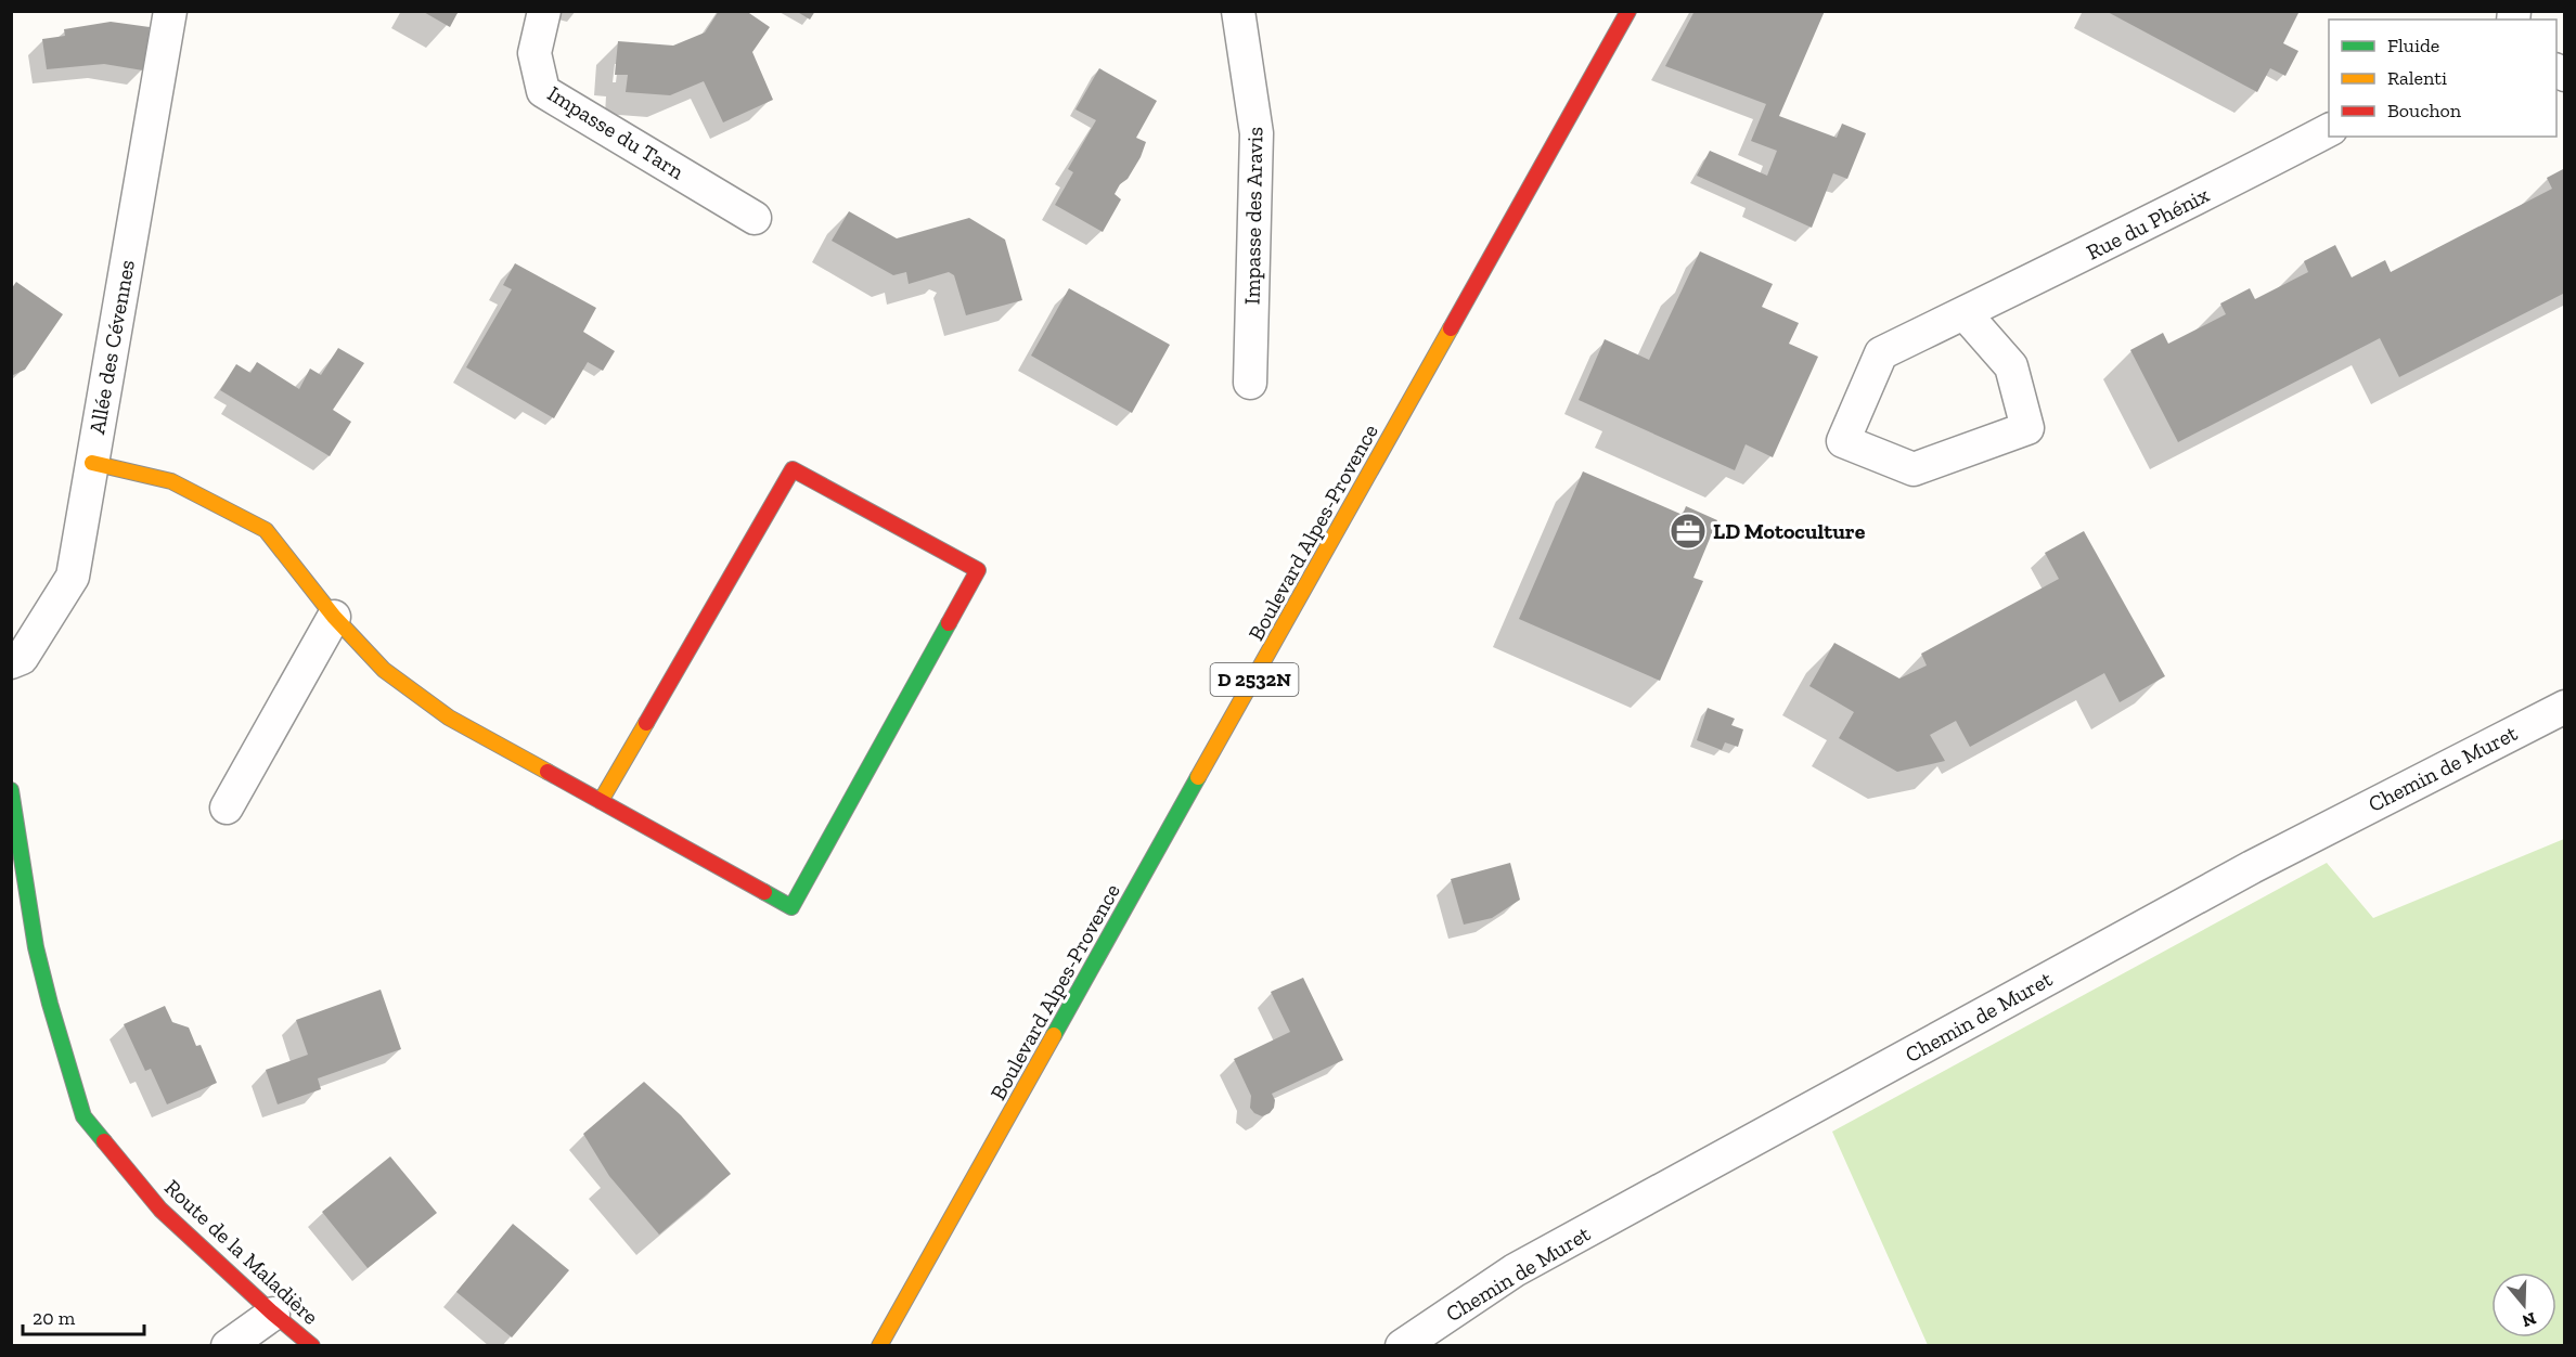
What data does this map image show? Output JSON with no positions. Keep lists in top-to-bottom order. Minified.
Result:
{"streets":{"street":["Impasse du Tarn","Impasse des Aravis","Rue du Phénix","Allée des Cévennes","Boulevard Alpes-Provence","D 2532N","Chemin de Muret","Route de la Maladière"]},"places":{"office":["LD Motoculture"]},"legend":["Fluide","Ralenti","Bouchon"],"scale_bar":"20 m","north":"bottom"}
